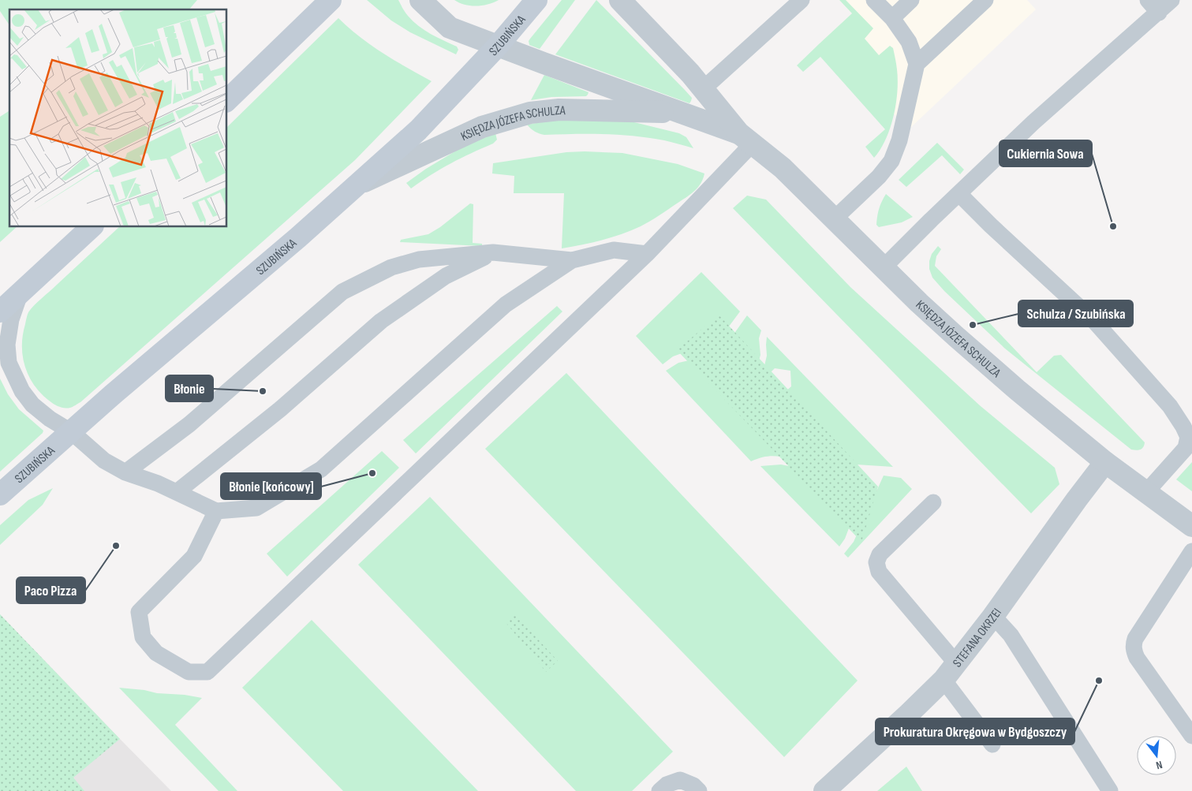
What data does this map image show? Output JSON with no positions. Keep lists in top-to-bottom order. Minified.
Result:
{"streets":{"main road":["SZUBIŃSKA"],"street":["KSIĘDZA JÓZEFA SCHULZA","STEFANA OKRZEI"]},"crossings":[["SZUBIŃSKA","KSIĘDZA JÓZEFA SCHULZA"],["KSIĘDZA JÓZEFA SCHULZA","STEFANA OKRZEI"]],"places":["Cukiernia Sowa","Schulza / Szubińska","Błonie","Błonie [końcowy]","Paco Pizza","Prokuratura Okręgowa w Bydgoszczy"],"north":"bottom"}
